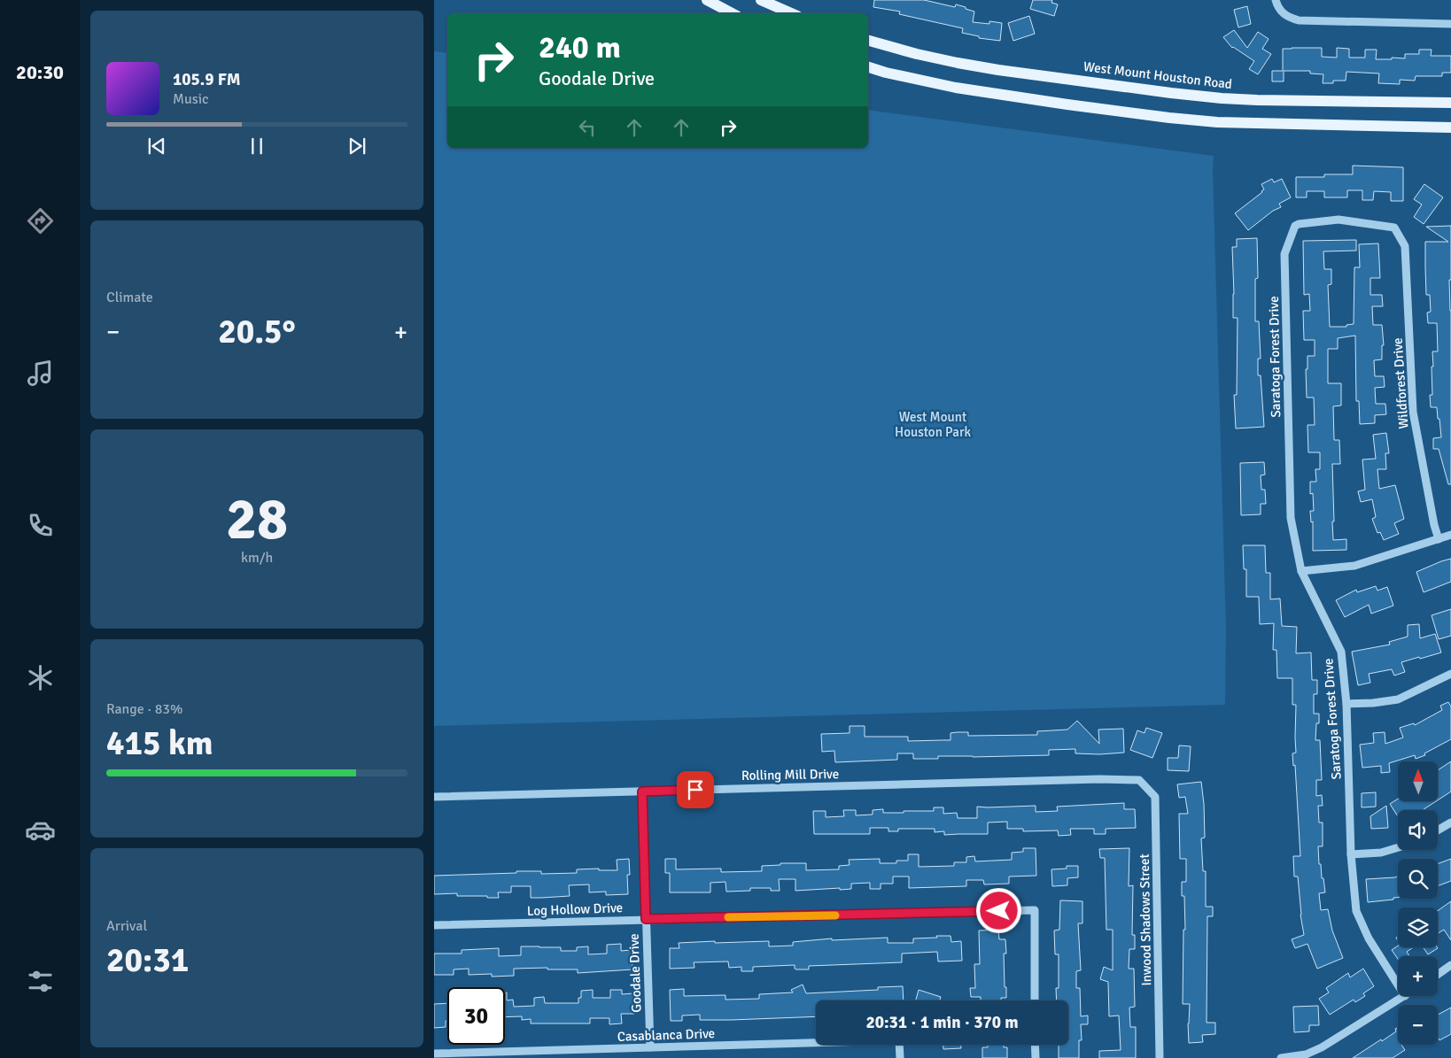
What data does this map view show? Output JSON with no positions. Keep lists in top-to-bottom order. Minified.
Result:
{"streets":{"main road":["West Mount Houston Road"],"street":["Saratoga Forest Drive","Wildforest Drive","Rolling Mill Drive","Log Hollow Drive","Inwood Shadows Street","Goodale Drive","Casablanca Drive"]},"crossings":[["Saratoga Forest Drive","Wildforest Drive"],["Rolling Mill Drive","Inwood Shadows Street"],["Rolling Mill Drive","Goodale Drive"],["Log Hollow Drive","Goodale Drive"],["Goodale Drive","Casablanca Drive"]],"parks":["West Mount Houston Park"],"north":"top","page":{"tabs":"20:30","turn":["240 m","Goodale Drive"],"song":["105.9 FM","Music"],"tile":["Climate",["28","km/h"],["Range · 83%","415 km"],["Arrival","20:31"]],"heat":["−","20.5°","+"],"map_buttons":["+","−"],"limit":"30","trip":"20:31 · 1 min · 370 m"}}
